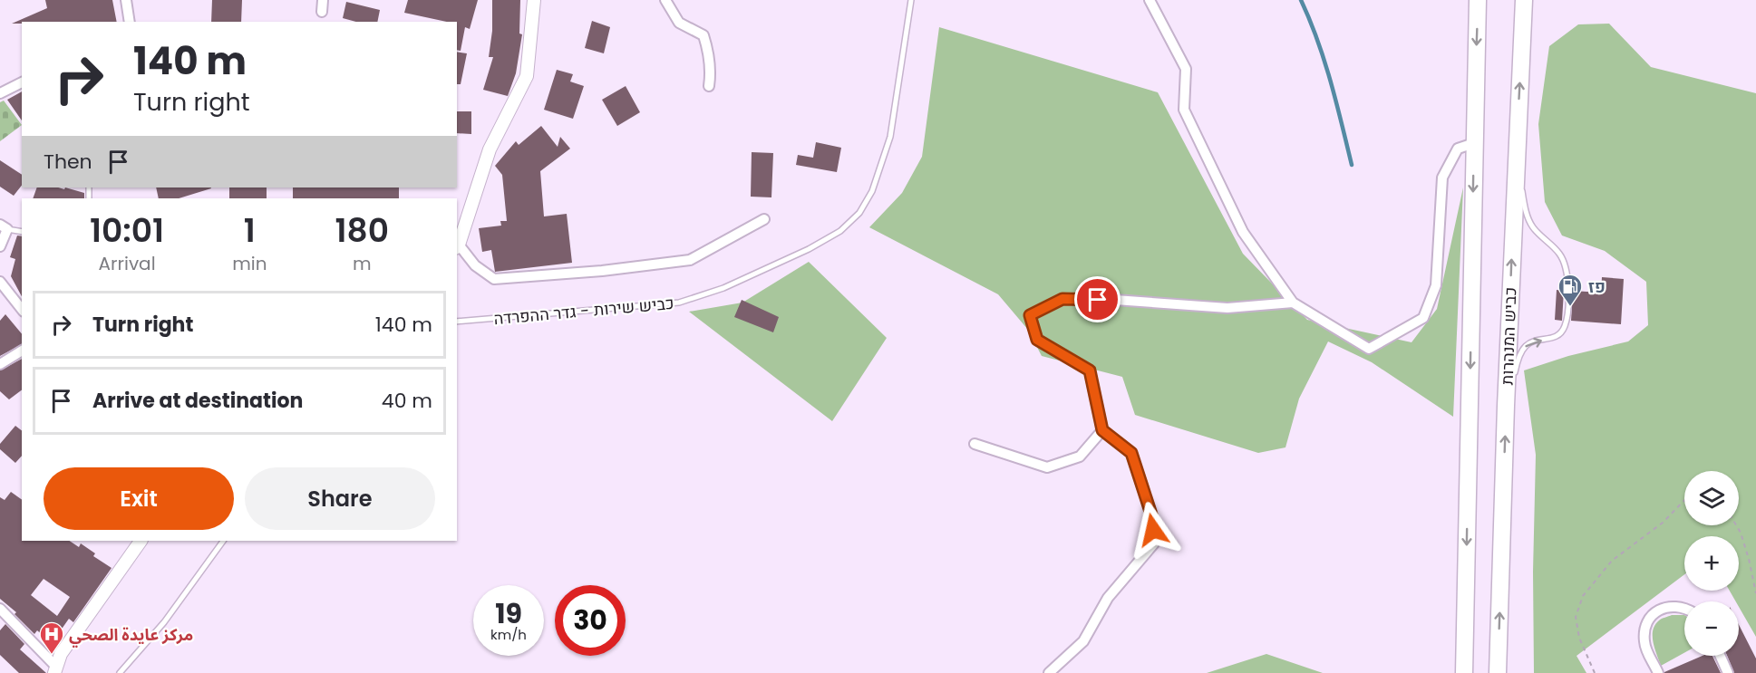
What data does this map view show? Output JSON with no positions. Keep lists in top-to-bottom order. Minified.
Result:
{"streets":{"highway":["כביש המנהרות"],"lane":["כביש שירות - גדר ההפרדה"]},"places":{"fuel station":["פז"],"hospital":["مركز عايدة الصحي"]},"page":{"turn":["140 m","Turn right"],"then":"Then","eta":["10:01","Arrival","1","min","180","m"],"list":[{"name":"Turn right","value":"140 m"},{"name":"Arrive at destination","value":"40 m"}],"buttons":["Exit","Share"],"map_buttons":["+","−"],"speed":"19 km/h","limit":"30"}}
